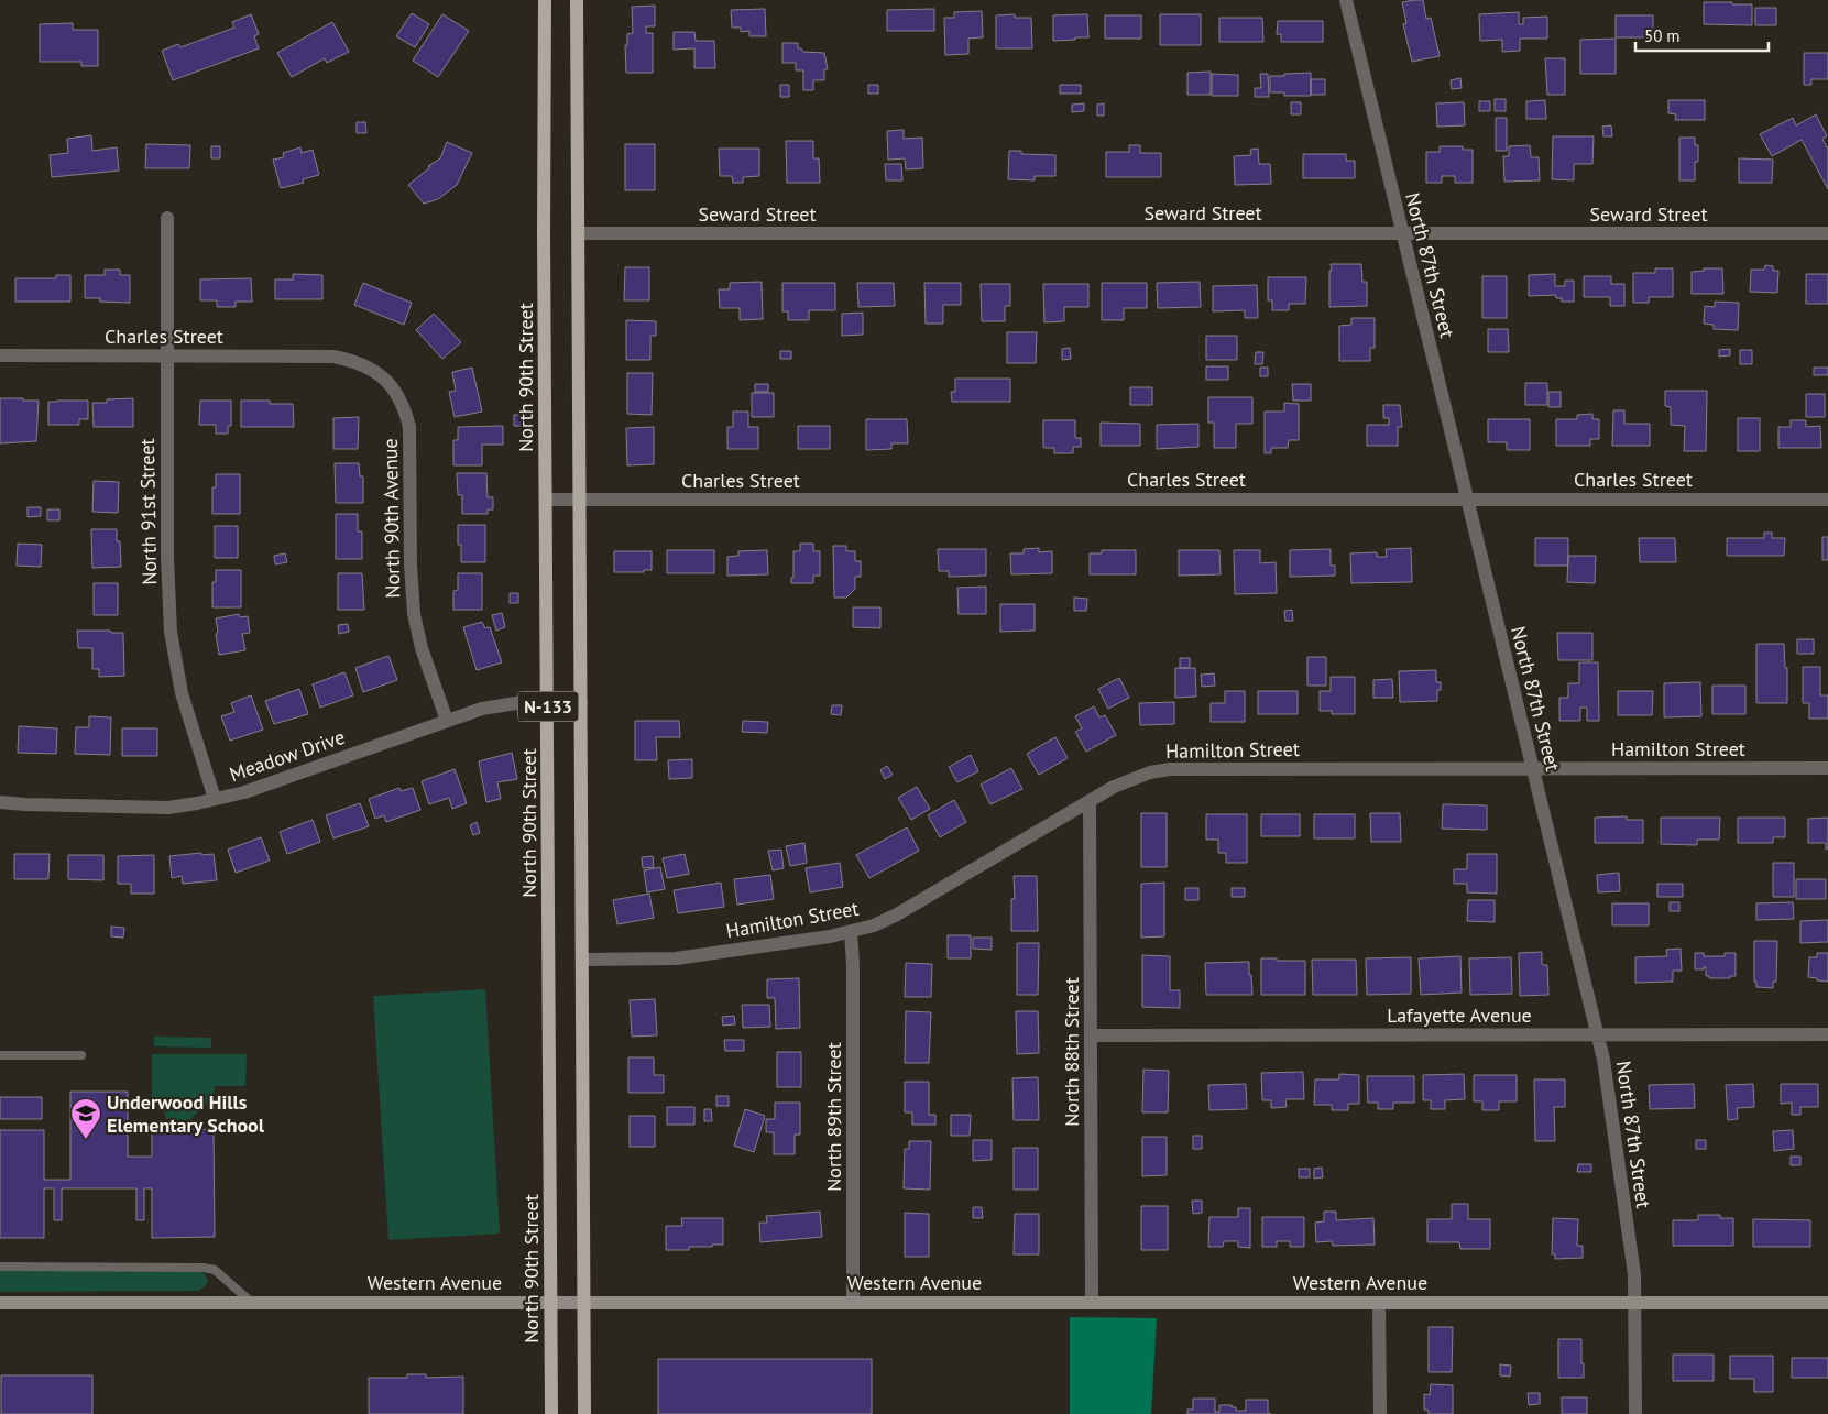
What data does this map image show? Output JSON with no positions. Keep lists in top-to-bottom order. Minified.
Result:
{"streets":{"main road":["North 90th Street","N-133"],"street":["Seward Street","North 87th Street","Charles Street","North 91st Street","North 90th Avenue","Hamilton Street","Meadow Drive","Lafayette Avenue","North 88th Street","North 89th Street","Western Avenue"]},"crossings":[["Seward Street","North 87th Street"],["Seward Street","N-133"],["North 87th Street","Charles Street"],["North 87th Street","Hamilton Street"],["North 87th Street","Lafayette Avenue"],["North 87th Street","Western Avenue"],["Charles Street","North 90th Street"],["Charles Street","North 91st Street"],["Charles Street","North 90th Avenue"],["Charles Street","N-133"],["North 90th Street","Meadow Drive"],["North 90th Street","Western Avenue"],["North 91st Street","Meadow Drive"],["North 90th Avenue","Meadow Drive"],["N-133","Hamilton Street"],["N-133","Meadow Drive"],["N-133","Western Avenue"],["Hamilton Street","North 88th Street"],["Hamilton Street","North 89th Street"],["Lafayette Avenue","North 88th Street"],["North 88th Street","Western Avenue"],["North 89th Street","Western Avenue"]],"places":{"school or university":["Underwood Hills Elementary School"]},"scale_bar":"50 m"}
